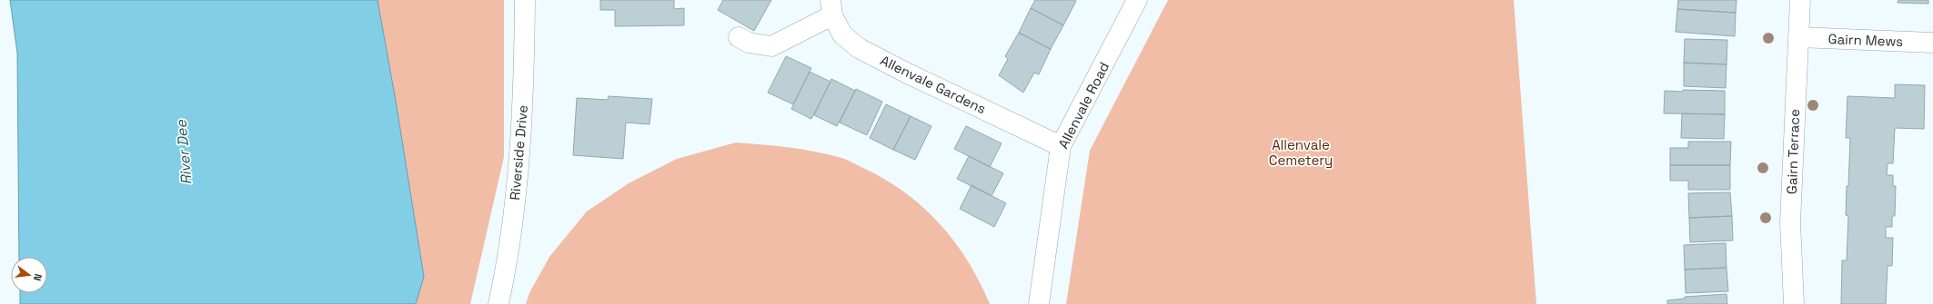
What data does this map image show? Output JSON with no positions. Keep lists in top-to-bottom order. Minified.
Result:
{"streets":{"street":["Gairn Mews","Allenvale Gardens","Allenvale Road","Gairn Terrace","Riverside Drive"]},"crossings":[["Gairn Mews","Gairn Terrace"],["Allenvale Gardens","Allenvale Road"]],"water":["River Dee"],"parks":["Allenvale Cemetery"],"north":"right"}
